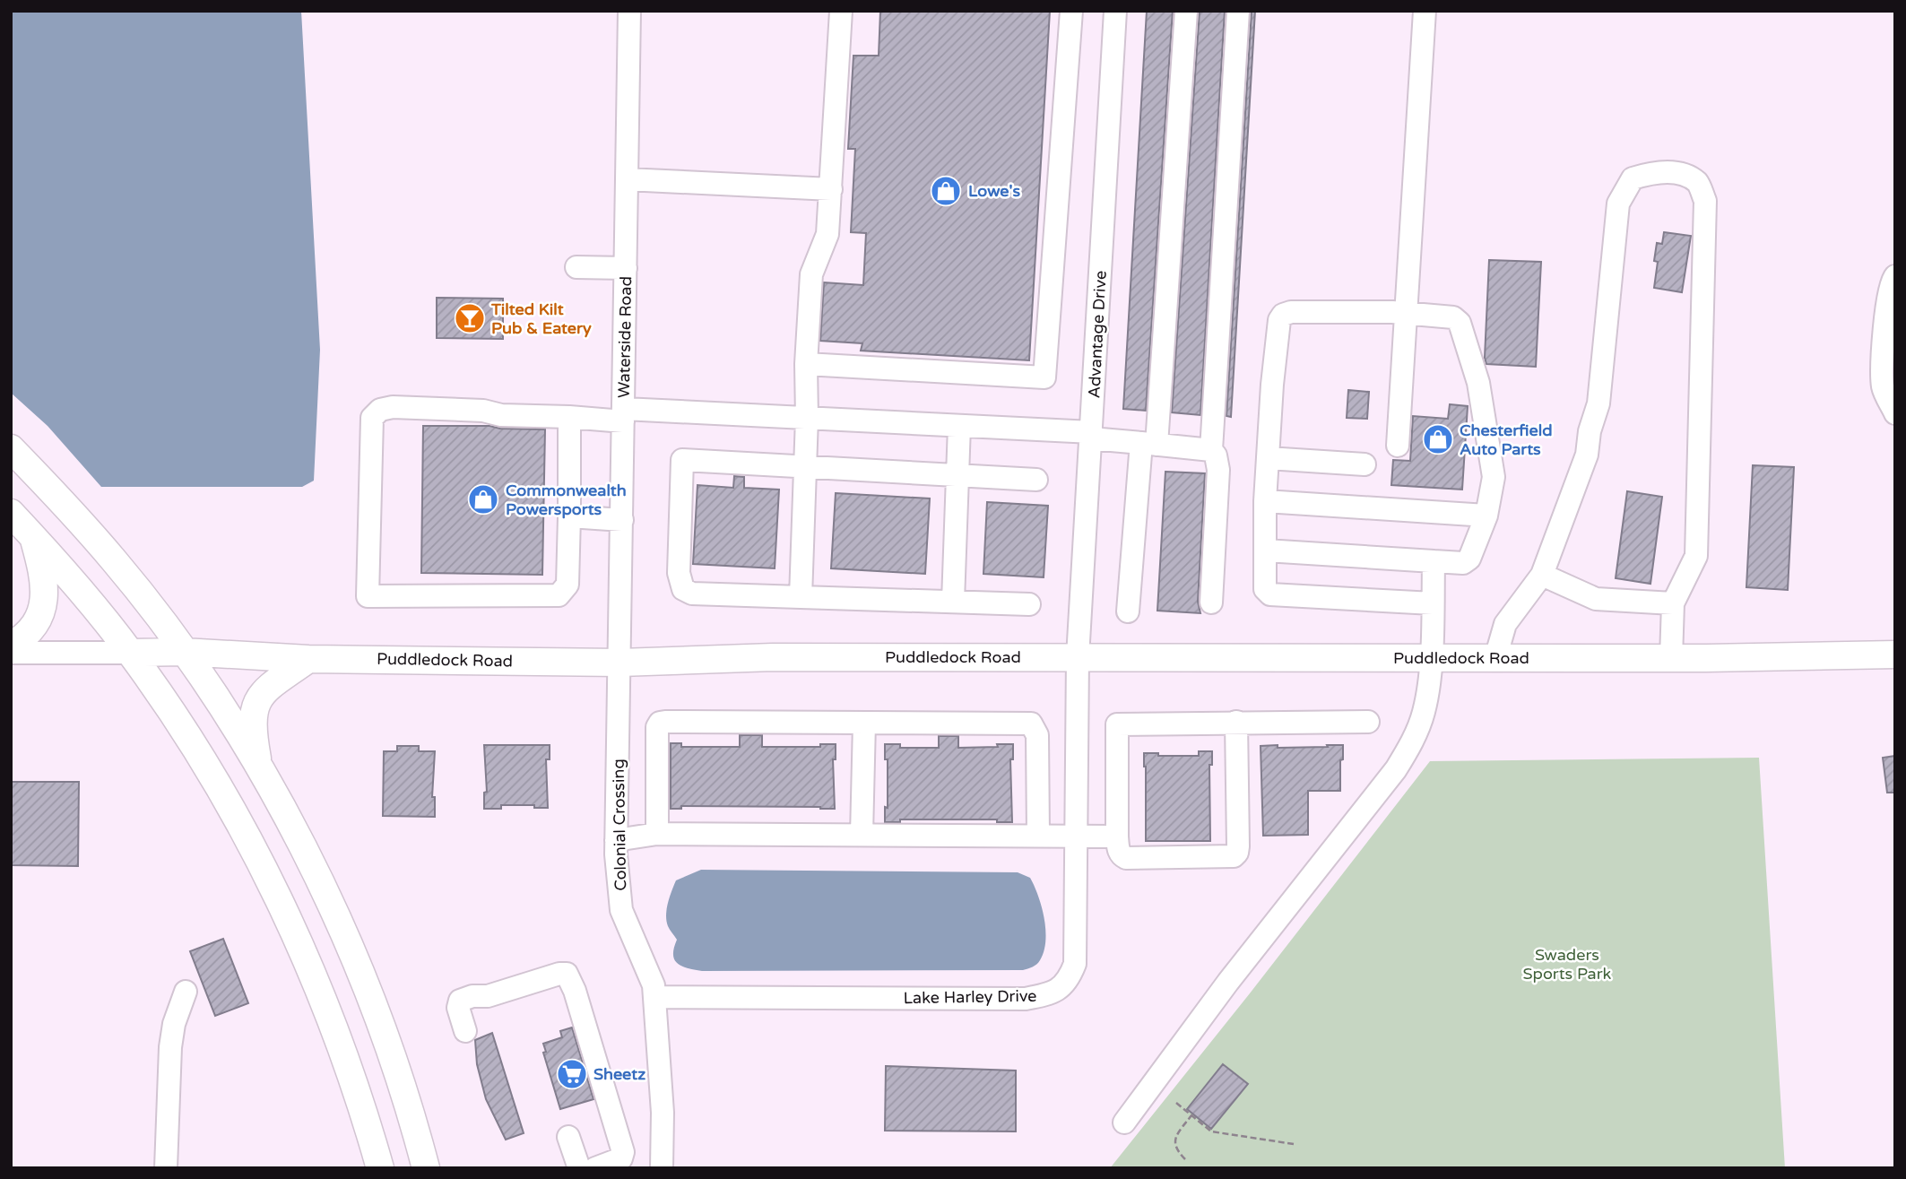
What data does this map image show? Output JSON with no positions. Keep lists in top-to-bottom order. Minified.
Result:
{"streets":{"main road":["Puddledock Road"],"street":["Advantage Drive","Waterside Road","Colonial Crossing","Lake Harley Drive"]},"crossings":[["Advantage Drive","Puddledock Road"],["Advantage Drive","Lake Harley Drive"],["Waterside Road","Puddledock Road"],["Waterside Road","Colonial Crossing"],["Puddledock Road","Colonial Crossing"],["Puddledock Road","Lake Harley Drive"],["Colonial Crossing","Lake Harley Drive"]],"parks":["Swaders Sports Park"],"places":{"shop":["Lowe's","Chesterfield Auto Parts","Commonwealth Powersports"],"bar":["Tilted Kilt Pub & Eatery"],"supermarket":["Sheetz"]}}
